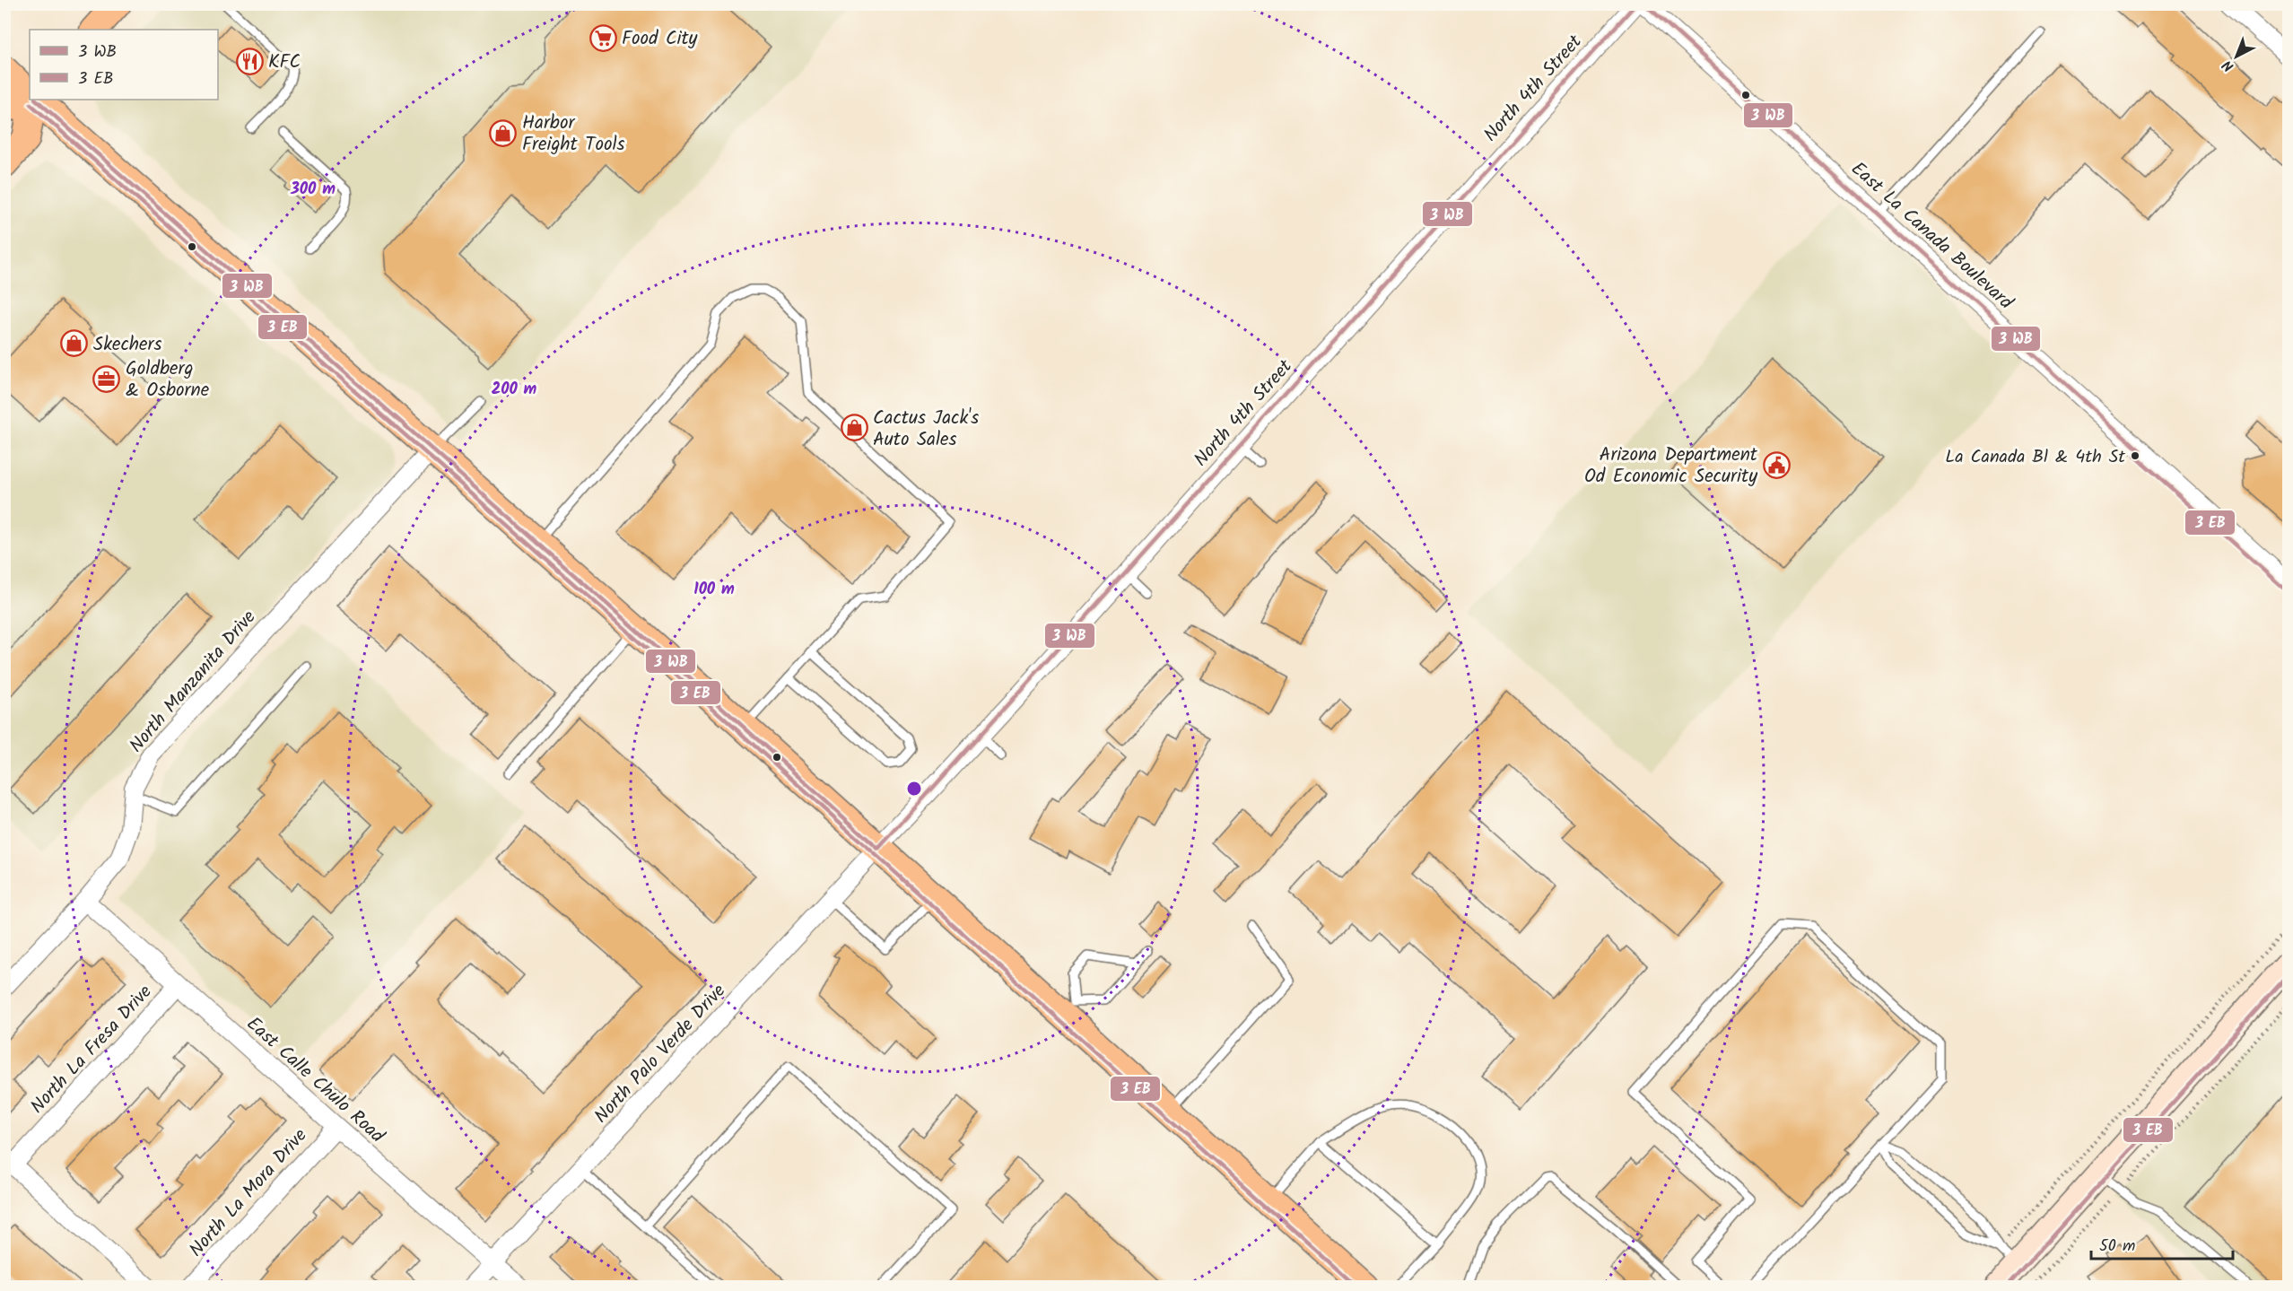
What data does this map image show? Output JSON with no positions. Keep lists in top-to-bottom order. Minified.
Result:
{"streets":{"street":["North 4th Street","East La Canada Boulevard","North Manzanita Drive","North La Fresa Drive","North Palo Verde Drive","East Calle Chulo Road","North La Mora Drive"]},"crossings":[["North 4th Street","North Palo Verde Drive"],["North Manzanita Drive","East Calle Chulo Road"],["North La Fresa Drive","East Calle Chulo Road"],["North Palo Verde Drive","East Calle Chulo Road"],["East Calle Chulo Road","North La Mora Drive"]],"places":{"supermarket":["Food City"],"restaurant":["KFC"],"shop":["Harbor Freight Tools","Skechers","Cactus Jack's Auto Sales"],"office":["Goldberg & Osborne"],"other":["La Canada Bl & 4th St"],"public building":["Arizona Department Od Economic Security"]},"legend":["3 WB","3 EB"],"scale_bar":"50 m","north":"bottom left","rings":["300 m","200 m","100 m"]}
